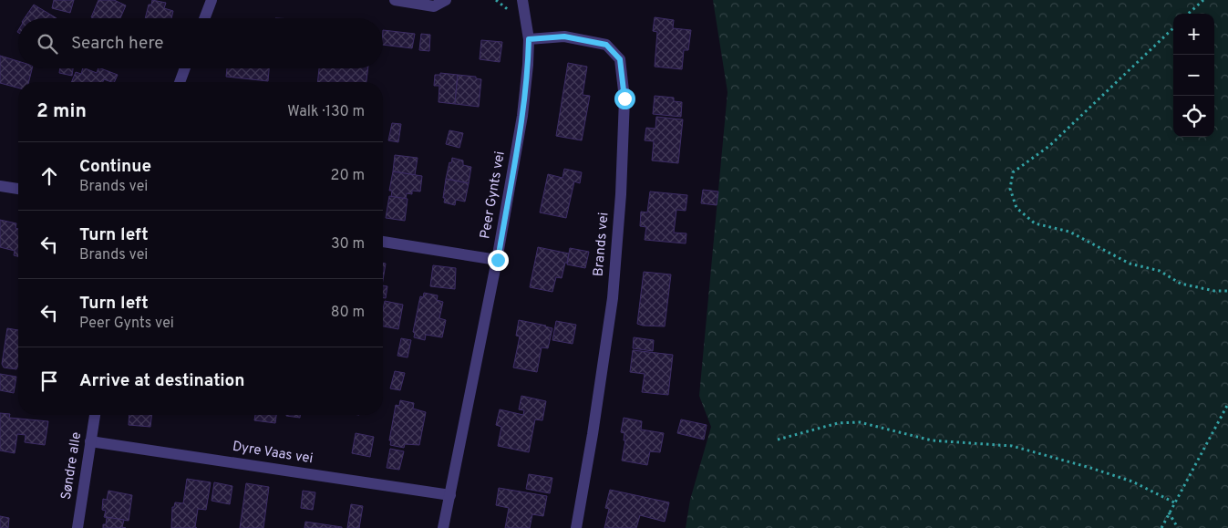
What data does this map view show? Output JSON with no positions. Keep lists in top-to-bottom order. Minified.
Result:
{"streets":{"street":["Peer Gynts vei","Brands vei","Dyre Vaas vei","Søndre alle"]},"crossings":[["Peer Gynts vei","Brands vei"],["Peer Gynts vei","Dyre Vaas vei"],["Dyre Vaas vei","Søndre alle"]],"page":{"map_buttons":["+","−"],"search":"Search here","heading":["2 min","Walk · 130 m"],"list":[["Continue","Brands vei","20 m"],["Turn left","Brands vei","30 m"],["Turn left","Peer Gynts vei","80 m"],"Arrive at destination"]}}
